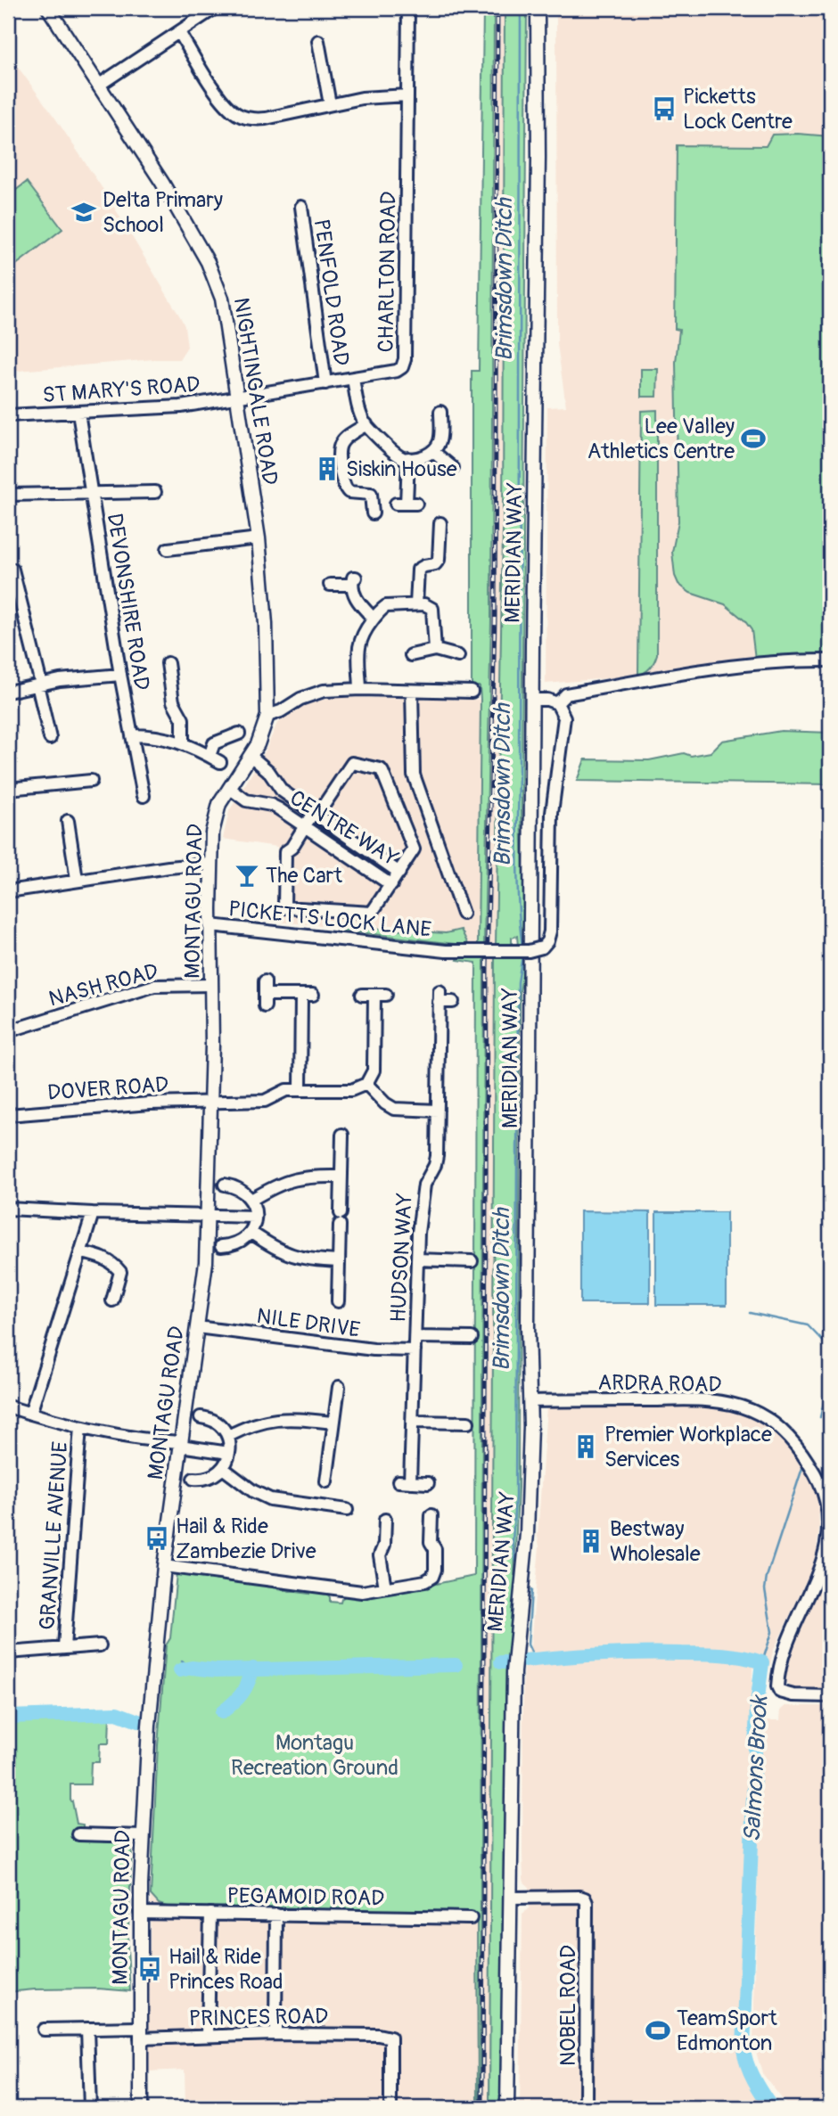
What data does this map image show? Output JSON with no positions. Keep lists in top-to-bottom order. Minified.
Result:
{"streets":{"main road":["NIGHTINGALE ROAD","MERIDIAN WAY","MONTAGU ROAD"],"street":["CHARLTON ROAD","PENFOLD ROAD","ST MARY'S ROAD","DEVONSHIRE ROAD","CENTRE WAY","PICKETTS LOCK LANE","NASH ROAD","DOVER ROAD","HUDSON WAY","NILE DRIVE","ARDRA ROAD","GRANVILLE AVENUE","PEGAMOID ROAD","NOBEL ROAD","PRINCES ROAD"]},"crossings":[["CHARLTON ROAD","PENFOLD ROAD"],["CHARLTON ROAD","ST MARY'S ROAD"],["CHARLTON ROAD","NIGHTINGALE ROAD"],["ST MARY'S ROAD","NIGHTINGALE ROAD"],["ST MARY'S ROAD","DEVONSHIRE ROAD"],["NIGHTINGALE ROAD","MONTAGU ROAD"],["MERIDIAN WAY","ARDRA ROAD"],["MERIDIAN WAY","NOBEL ROAD"],["CENTRE WAY","MONTAGU ROAD"],["MONTAGU ROAD","PICKETTS LOCK LANE"],["MONTAGU ROAD","NASH ROAD"],["MONTAGU ROAD","DOVER ROAD"],["MONTAGU ROAD","NILE DRIVE"],["MONTAGU ROAD","PEGAMOID ROAD"],["MONTAGU ROAD","PRINCES ROAD"],["HUDSON WAY","NILE DRIVE"]],"water":["Brimsdown Ditch","Salmons Brook"],"parks":["Montagu Recreation Ground"],"places":{"bus stop":["Picketts Lock Centre","Hail & Ride Zambezie Drive","Hail & Ride Princes Road"],"school or university":["Delta Primary School"],"sports":["Lee Valley Athletics Centre","TeamSport Edmonton"],"building":["Siskin House","Premier Workplace Services","Bestway Wholesale"],"bar":["The Cart"]}}
